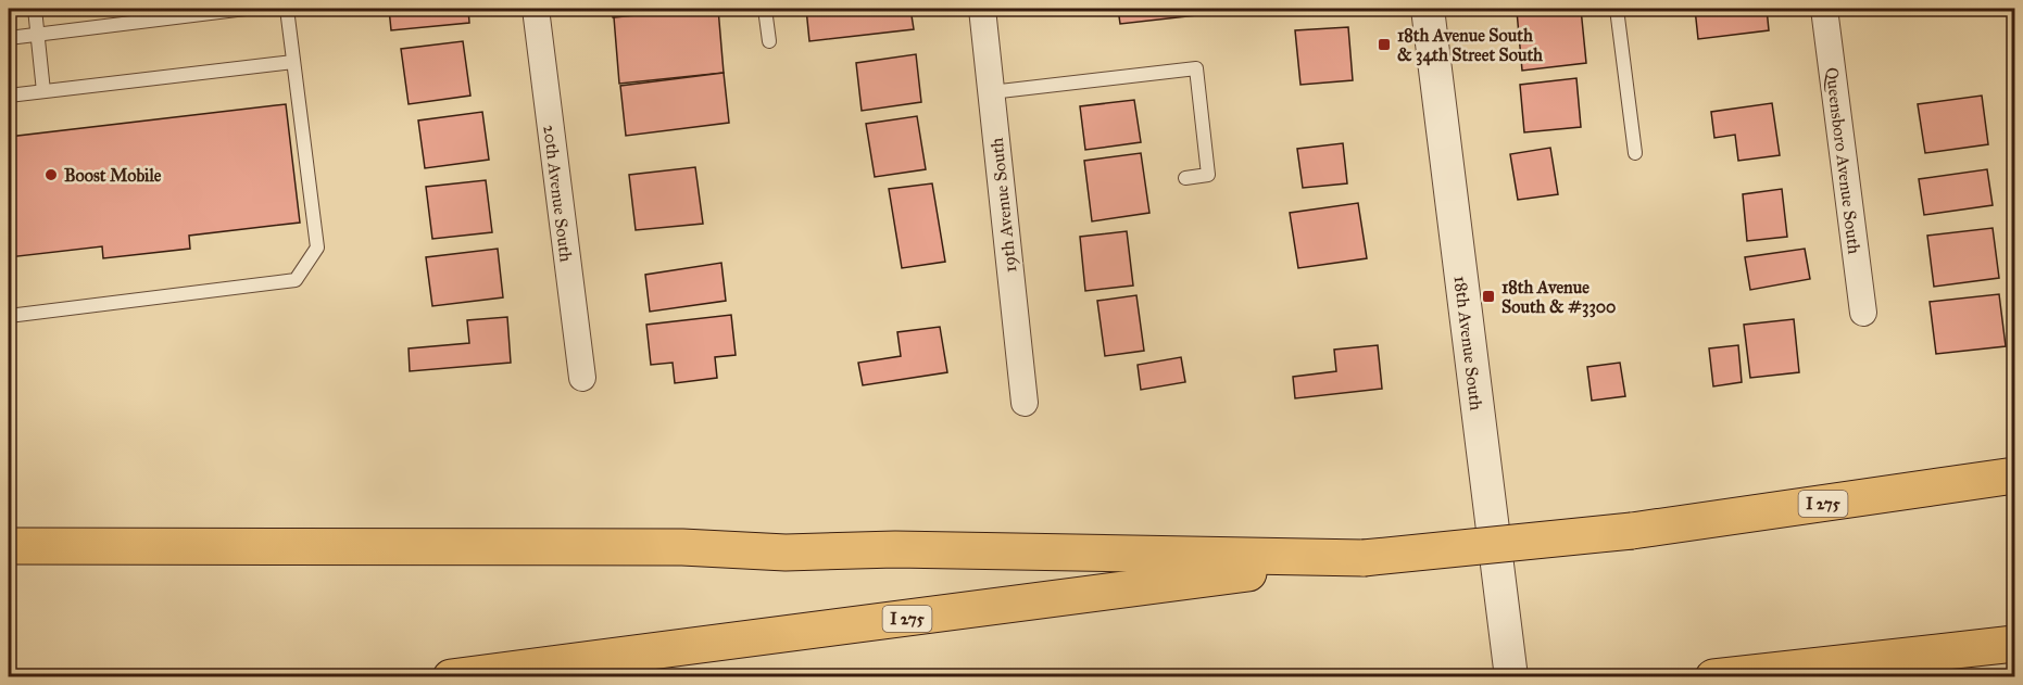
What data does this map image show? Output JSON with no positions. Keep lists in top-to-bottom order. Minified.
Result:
{"streets":{"highway":["I 275"],"street":["Queensboro Avenue South","20th Avenue South","19th Avenue South","18th Avenue South"]},"places":{"transit":["18th Avenue South & 34th Street South","18th Avenue South & #3300"],"other":["Boost Mobile"]}}
